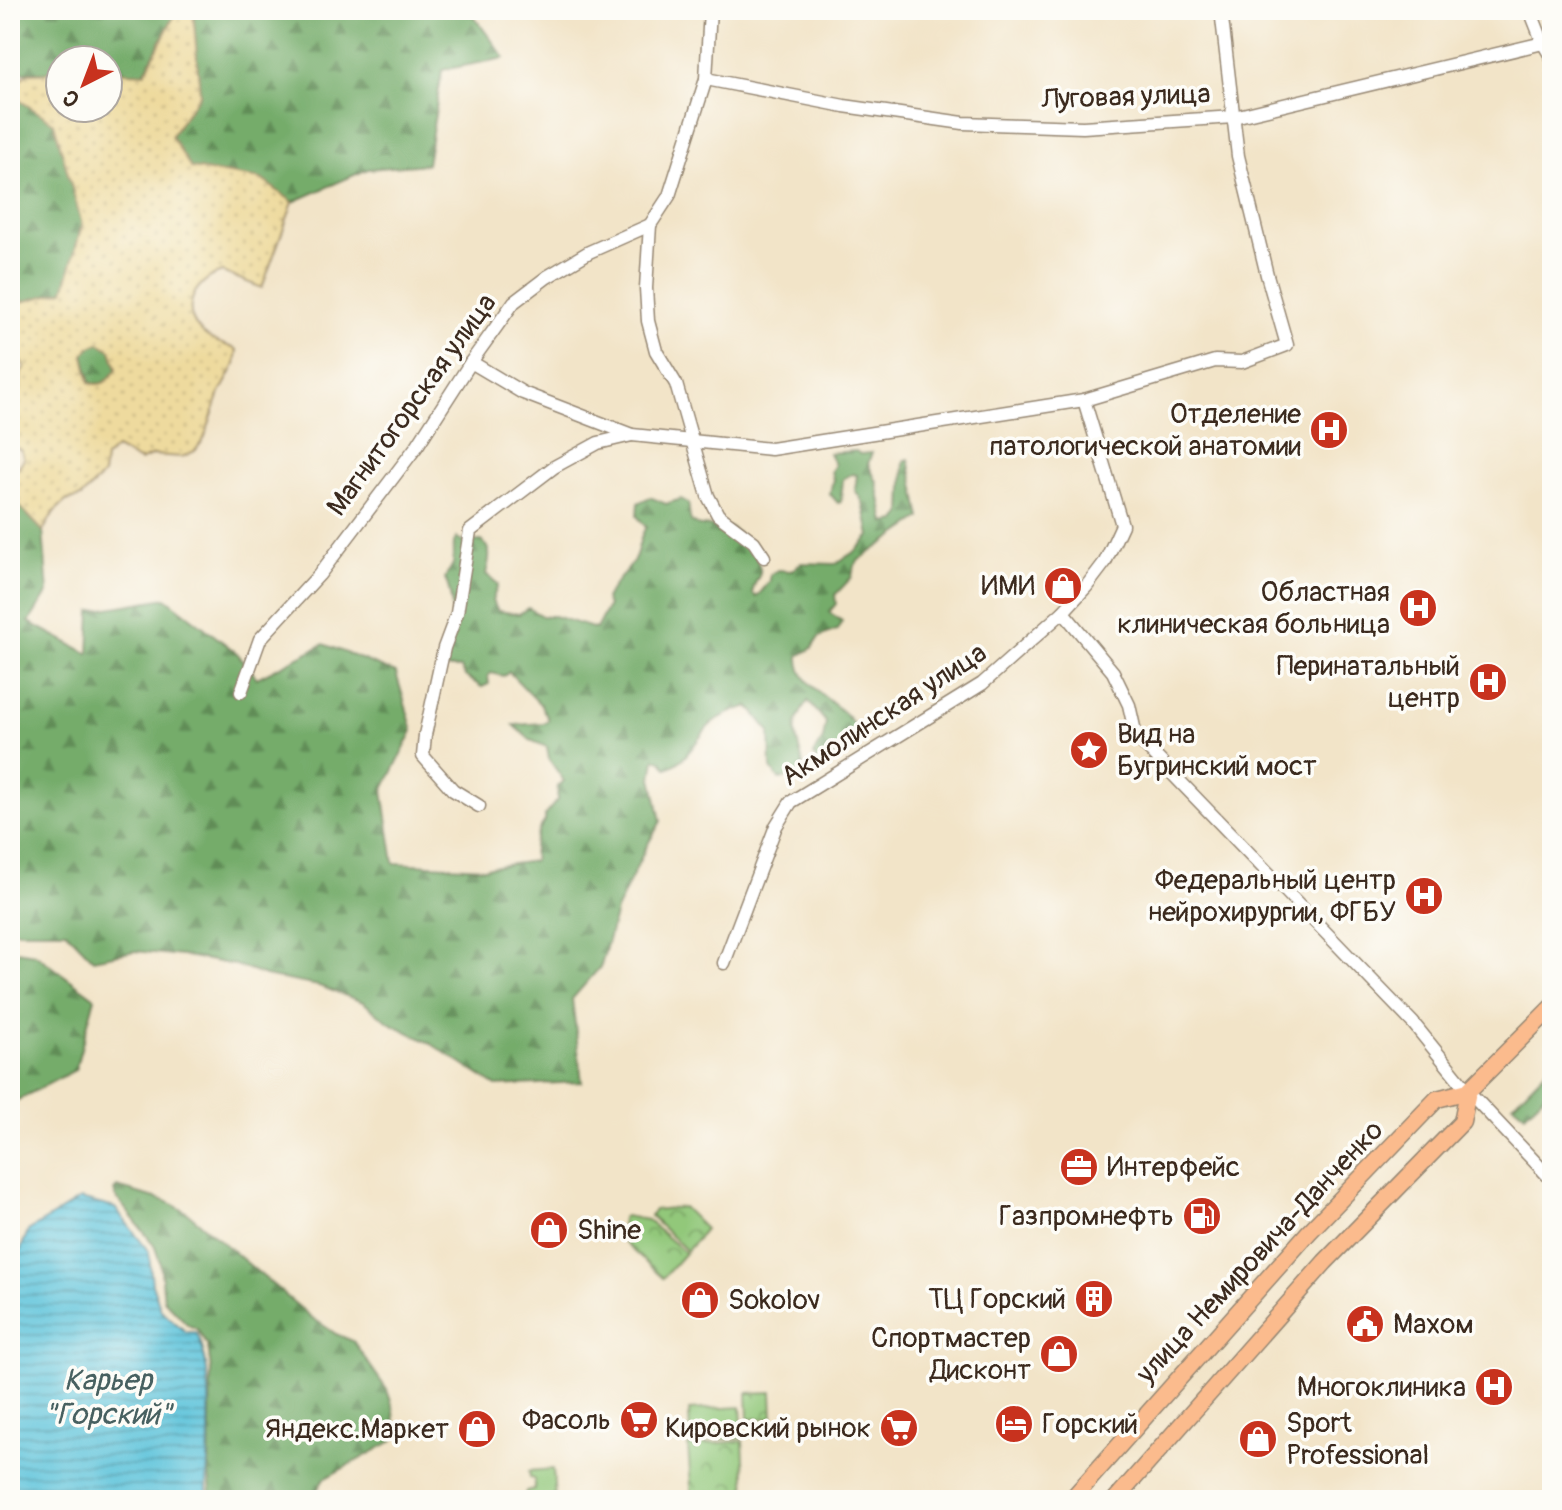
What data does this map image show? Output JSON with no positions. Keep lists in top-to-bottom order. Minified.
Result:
{"streets":{"main road":["улица Немировича-Данченко"],"street":["Луговая улица","Магнитогорская улица","Акмолинская улица"]},"water":["Карьер \"Горский\""],"places":{"hospital":["Отделение патологической анатомии","Областная клиническая больница","Перинатальный центр","Федеральный центр нейрохирургии, ФГБУ","Многоклиника"],"shop":["ИМИ","Shine","Sokolov","Спортмастер Дисконт","Яндекс.Маркет","Sport Professional"],"place":["Вид на Бугринский мост"],"office":["Интерфейс"],"fuel station":["Газпромнефть"],"building":["ТЦ Горский"],"public building":["Махом"],"supermarket":["Фасоль","Кировский рынок"],"hotel":["Горский"]},"north":"bottom left"}
